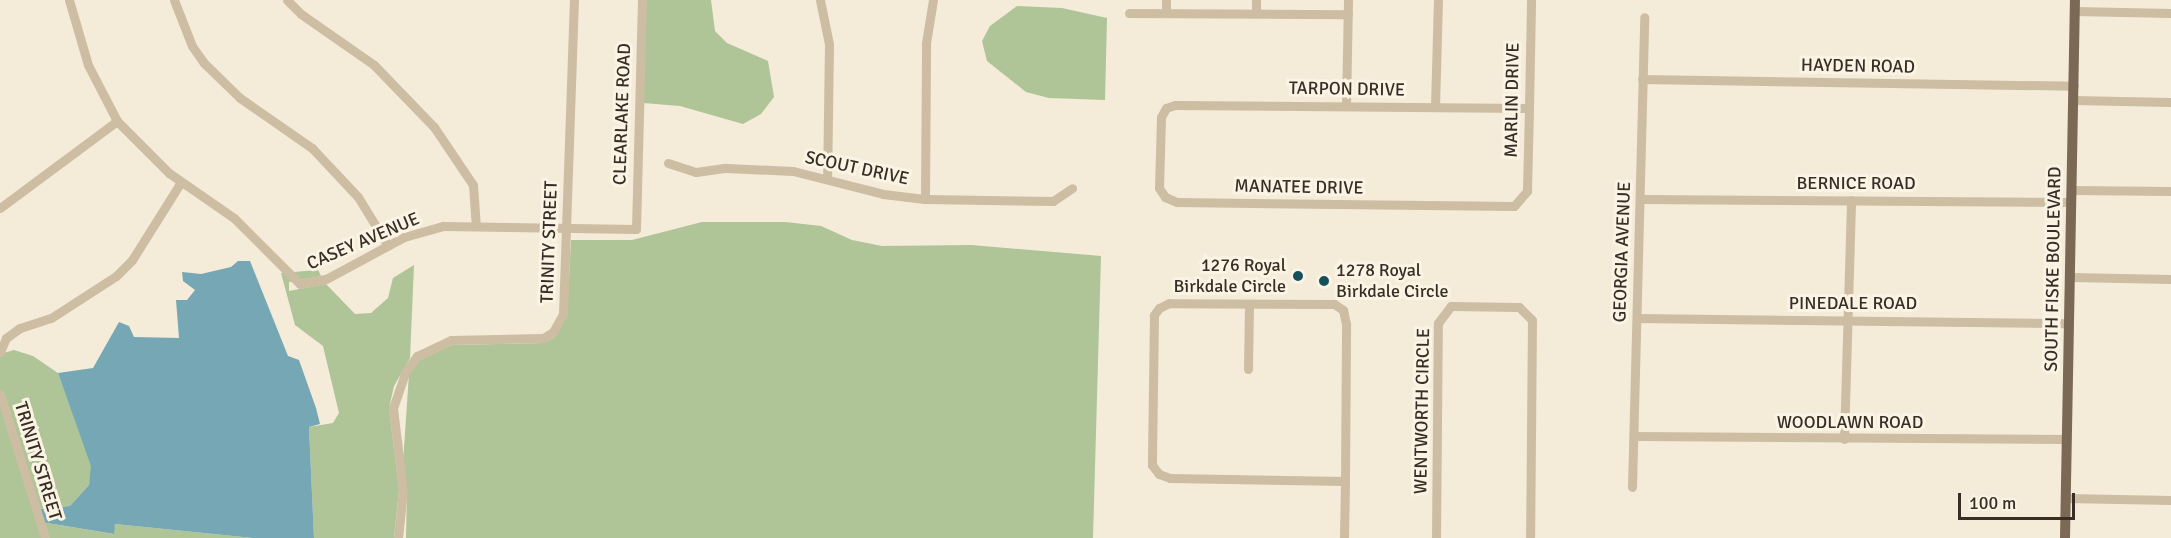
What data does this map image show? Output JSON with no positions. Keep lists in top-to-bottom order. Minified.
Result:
{"streets":{"main road":["SOUTH FISKE BOULEVARD"],"street":["HAYDEN ROAD","TARPON DRIVE","MARLIN DRIVE","CLEARLAKE ROAD","SCOUT DRIVE","BERNICE ROAD","MANATEE DRIVE","CASEY AVENUE","TRINITY STREET","GEORGIA AVENUE","PINEDALE ROAD","WENTWORTH CIRCLE","WOODLAWN ROAD"]},"crossings":[["HAYDEN ROAD","GEORGIA AVENUE"],["HAYDEN ROAD","SOUTH FISKE BOULEVARD"],["TARPON DRIVE","MARLIN DRIVE"],["TARPON DRIVE","MANATEE DRIVE"],["MARLIN DRIVE","MANATEE DRIVE"],["CLEARLAKE ROAD","CASEY AVENUE"],["BERNICE ROAD","GEORGIA AVENUE"],["BERNICE ROAD","SOUTH FISKE BOULEVARD"],["CASEY AVENUE","TRINITY STREET"],["GEORGIA AVENUE","PINEDALE ROAD"],["GEORGIA AVENUE","WOODLAWN ROAD"],["SOUTH FISKE BOULEVARD","PINEDALE ROAD"],["SOUTH FISKE BOULEVARD","WOODLAWN ROAD"]],"places":["1276 Royal Birkdale Circle","1278 Royal Birkdale Circle"],"scale_bar":"100 m"}
